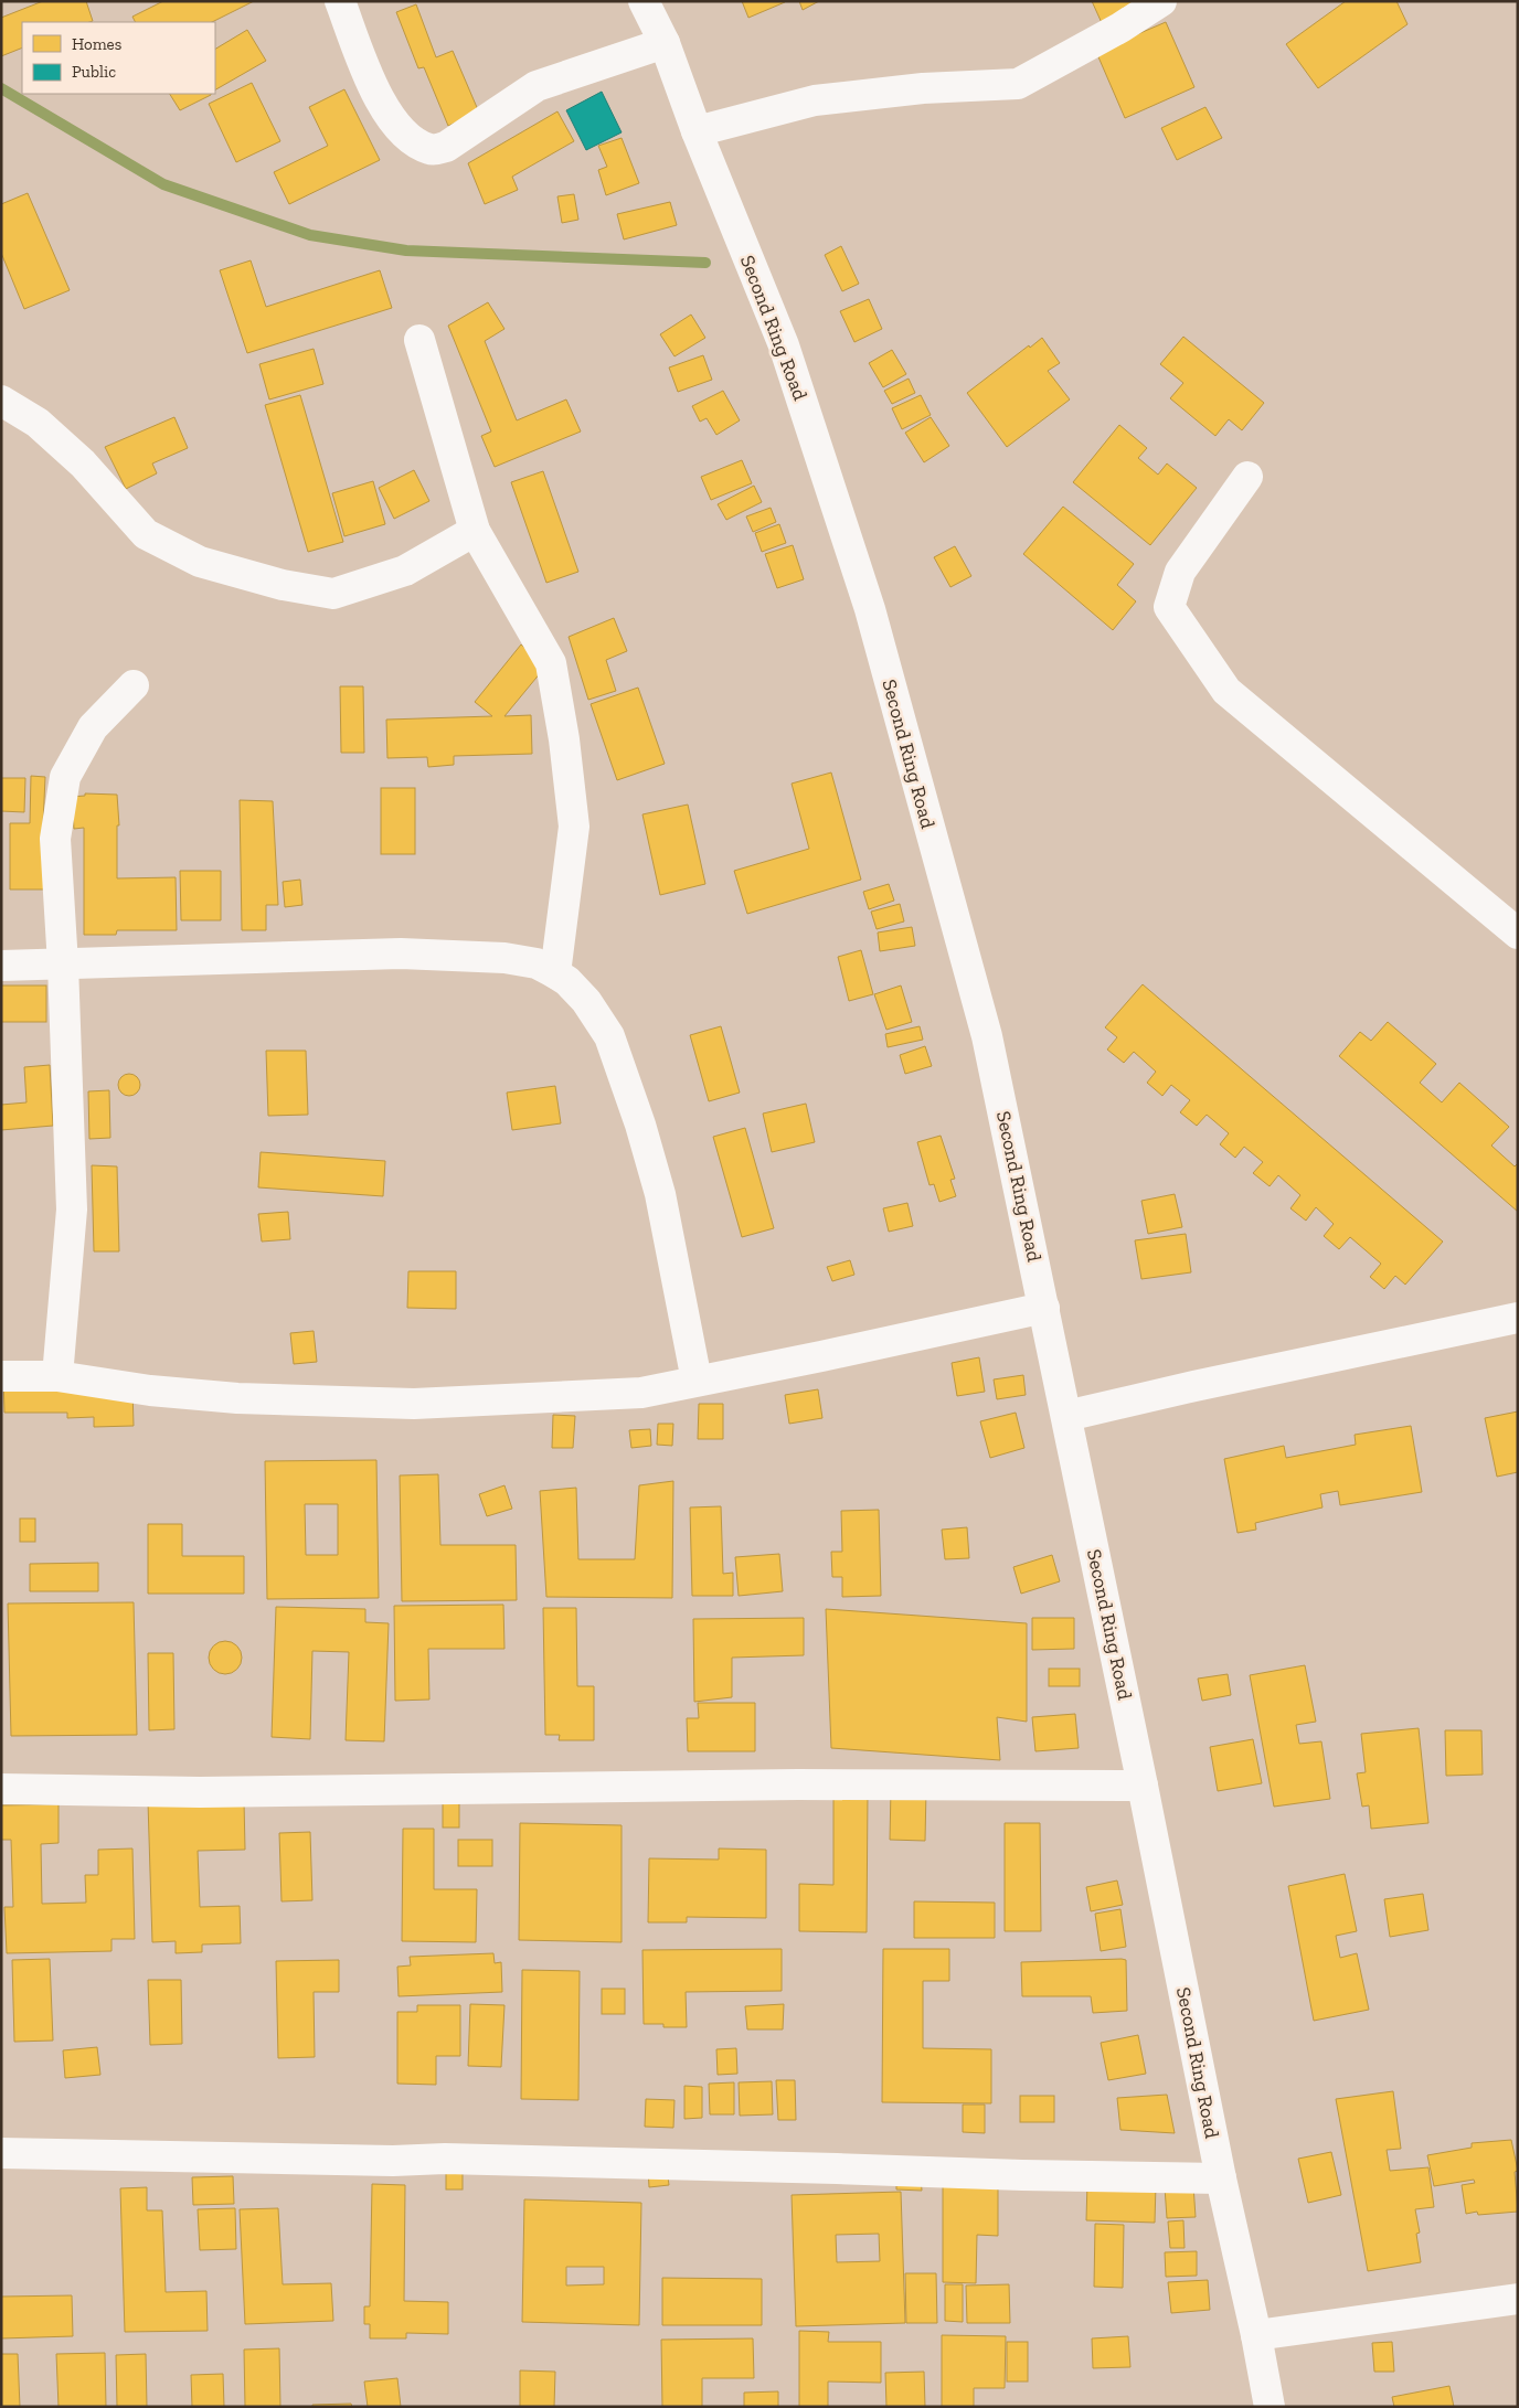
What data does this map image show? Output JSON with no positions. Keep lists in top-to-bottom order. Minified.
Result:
{"streets":{"street":["Second Ring Road"]},"legend":["Homes","Public"]}
